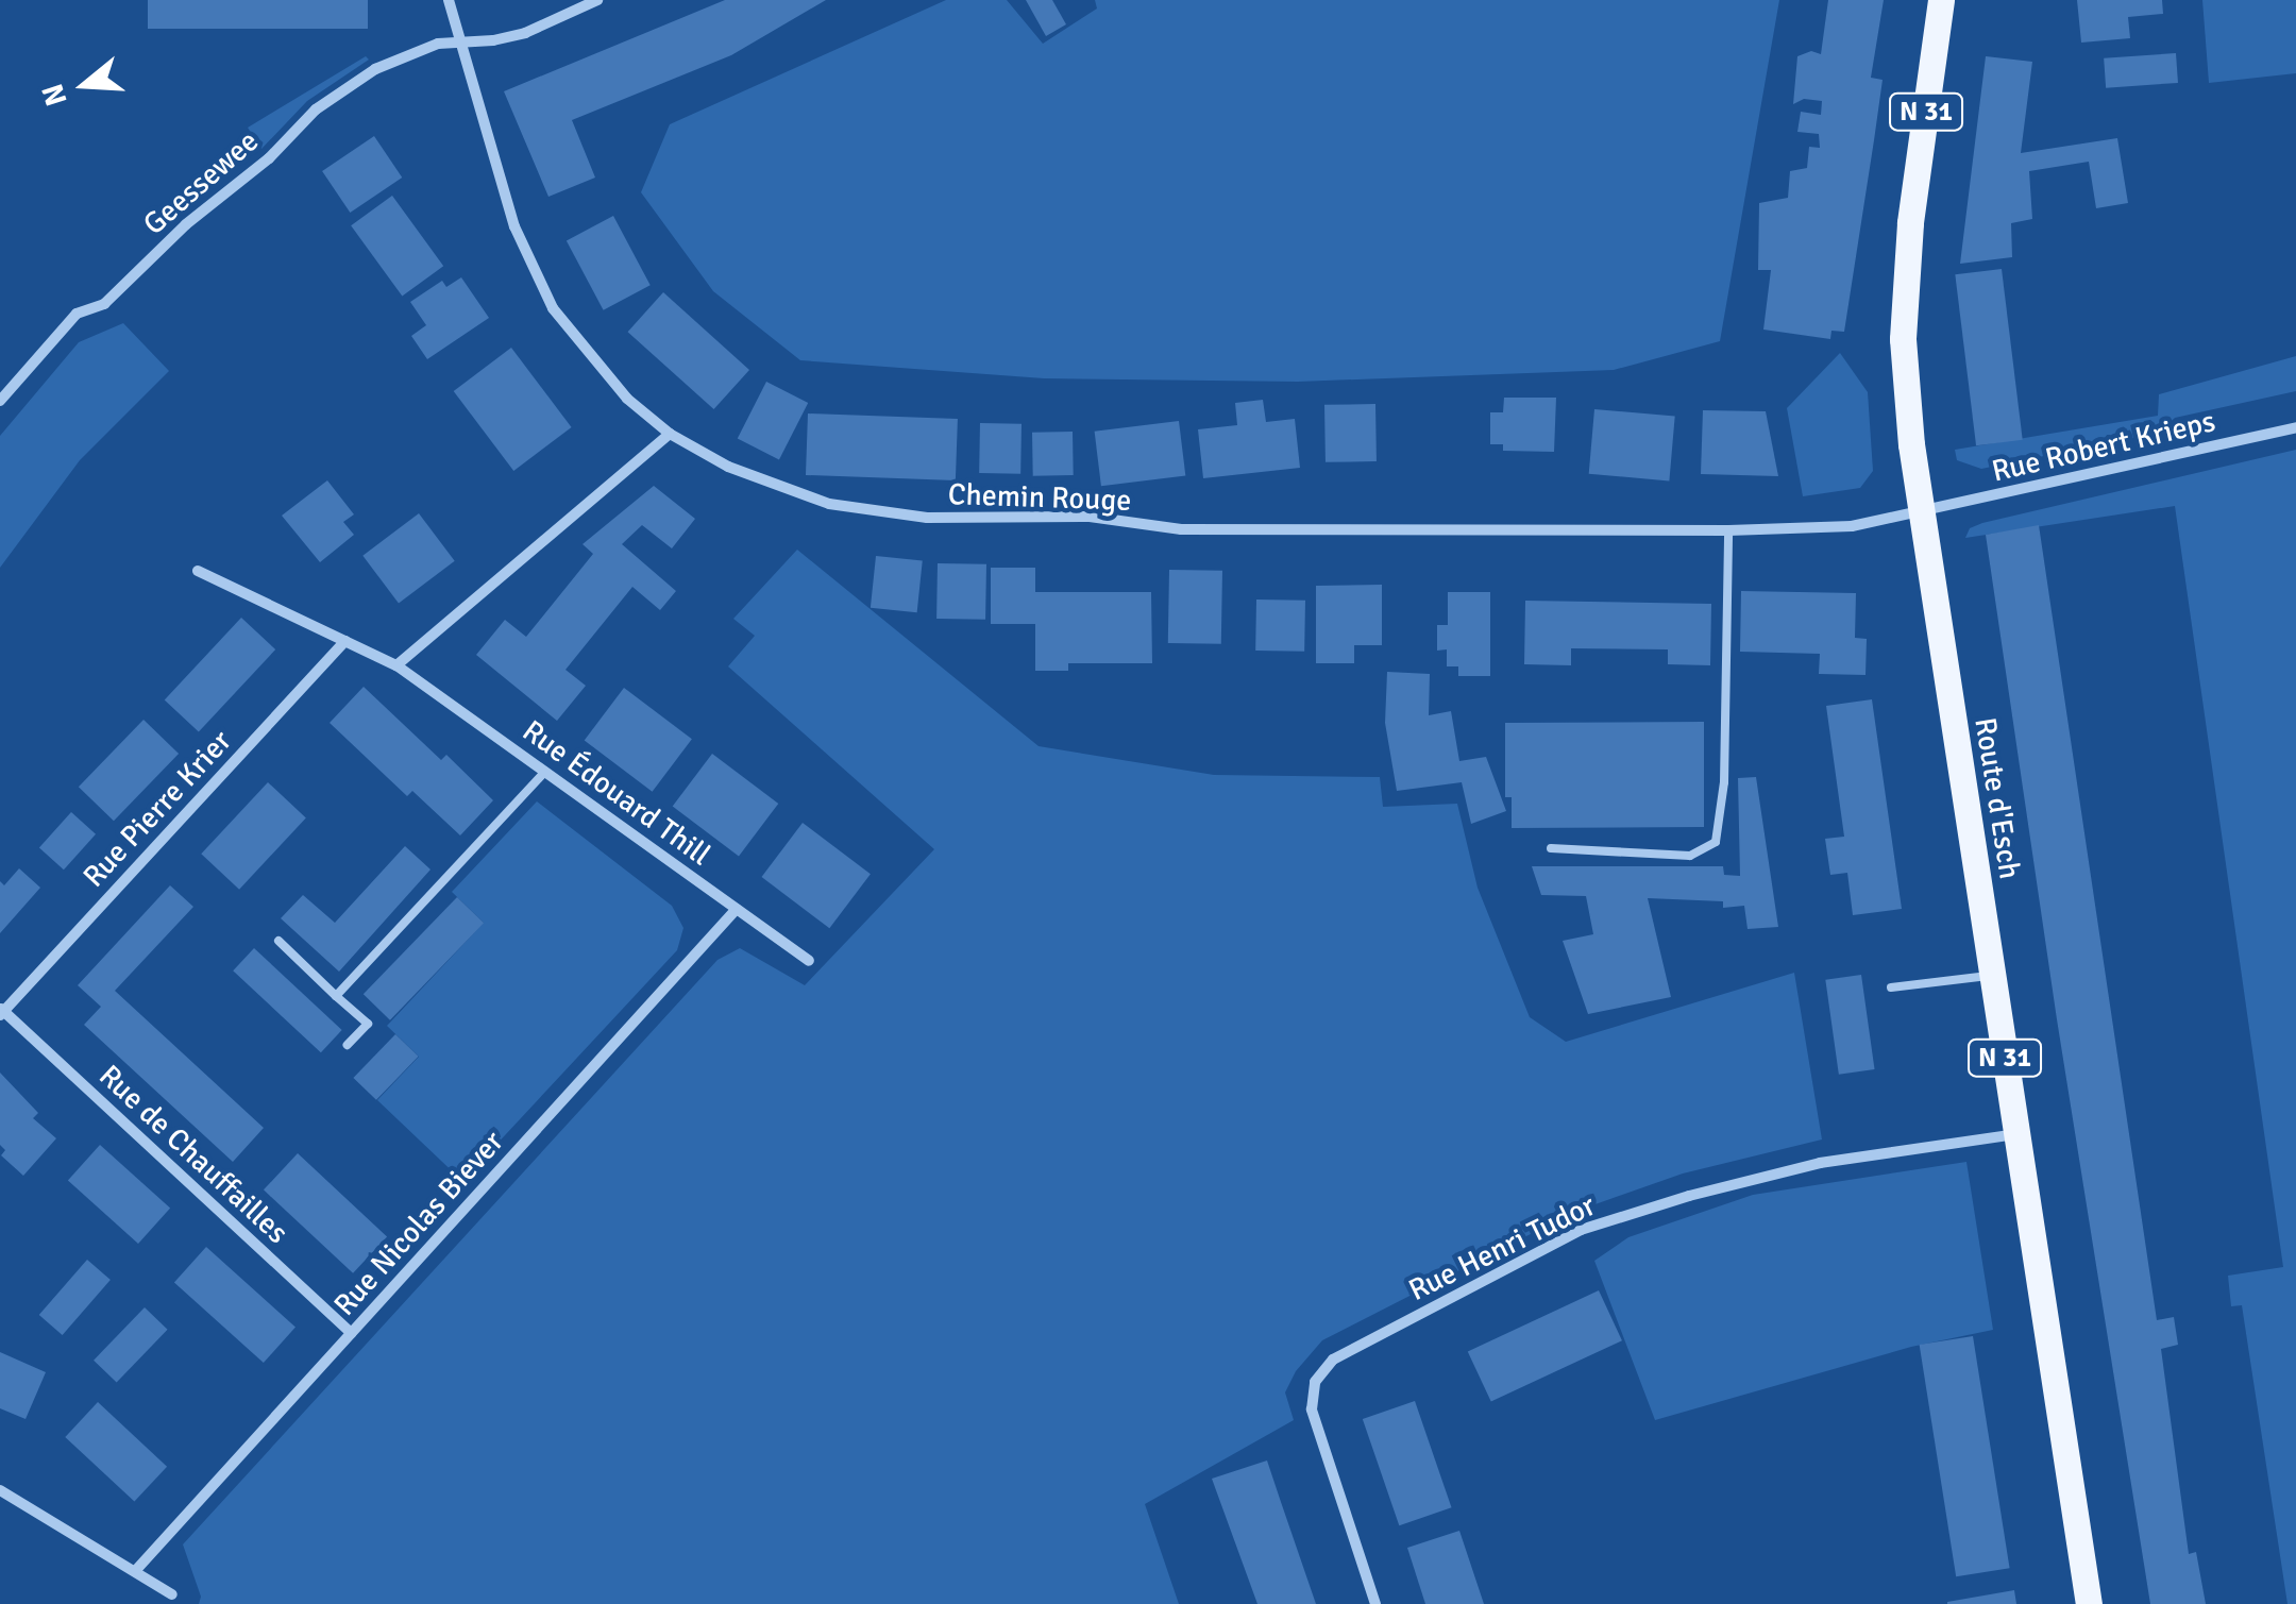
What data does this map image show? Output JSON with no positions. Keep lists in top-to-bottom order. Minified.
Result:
{"streets":{"main road":["N 31","Route d'Esch"],"street":["Geessewee","Rue Robert Krieps","Chemin Rouge","Rue Édouard Thill","Rue Pierre Krier","Rue de Chauffailles","Rue Nicolas Biever","Rue Henri Tudor"]},"crossings":[["Geessewee","Chemin Rouge"],["Rue Robert Krieps","Chemin Rouge"],["Rue Robert Krieps","Route d'Esch"],["Chemin Rouge","Route d'Esch"],["Rue Édouard Thill","Rue Nicolas Biever"],["Route d'Esch","Rue Henri Tudor"],["Rue Pierre Krier","Rue de Chauffailles"],["Rue de Chauffailles","Rue Nicolas Biever"]],"north":"left"}
